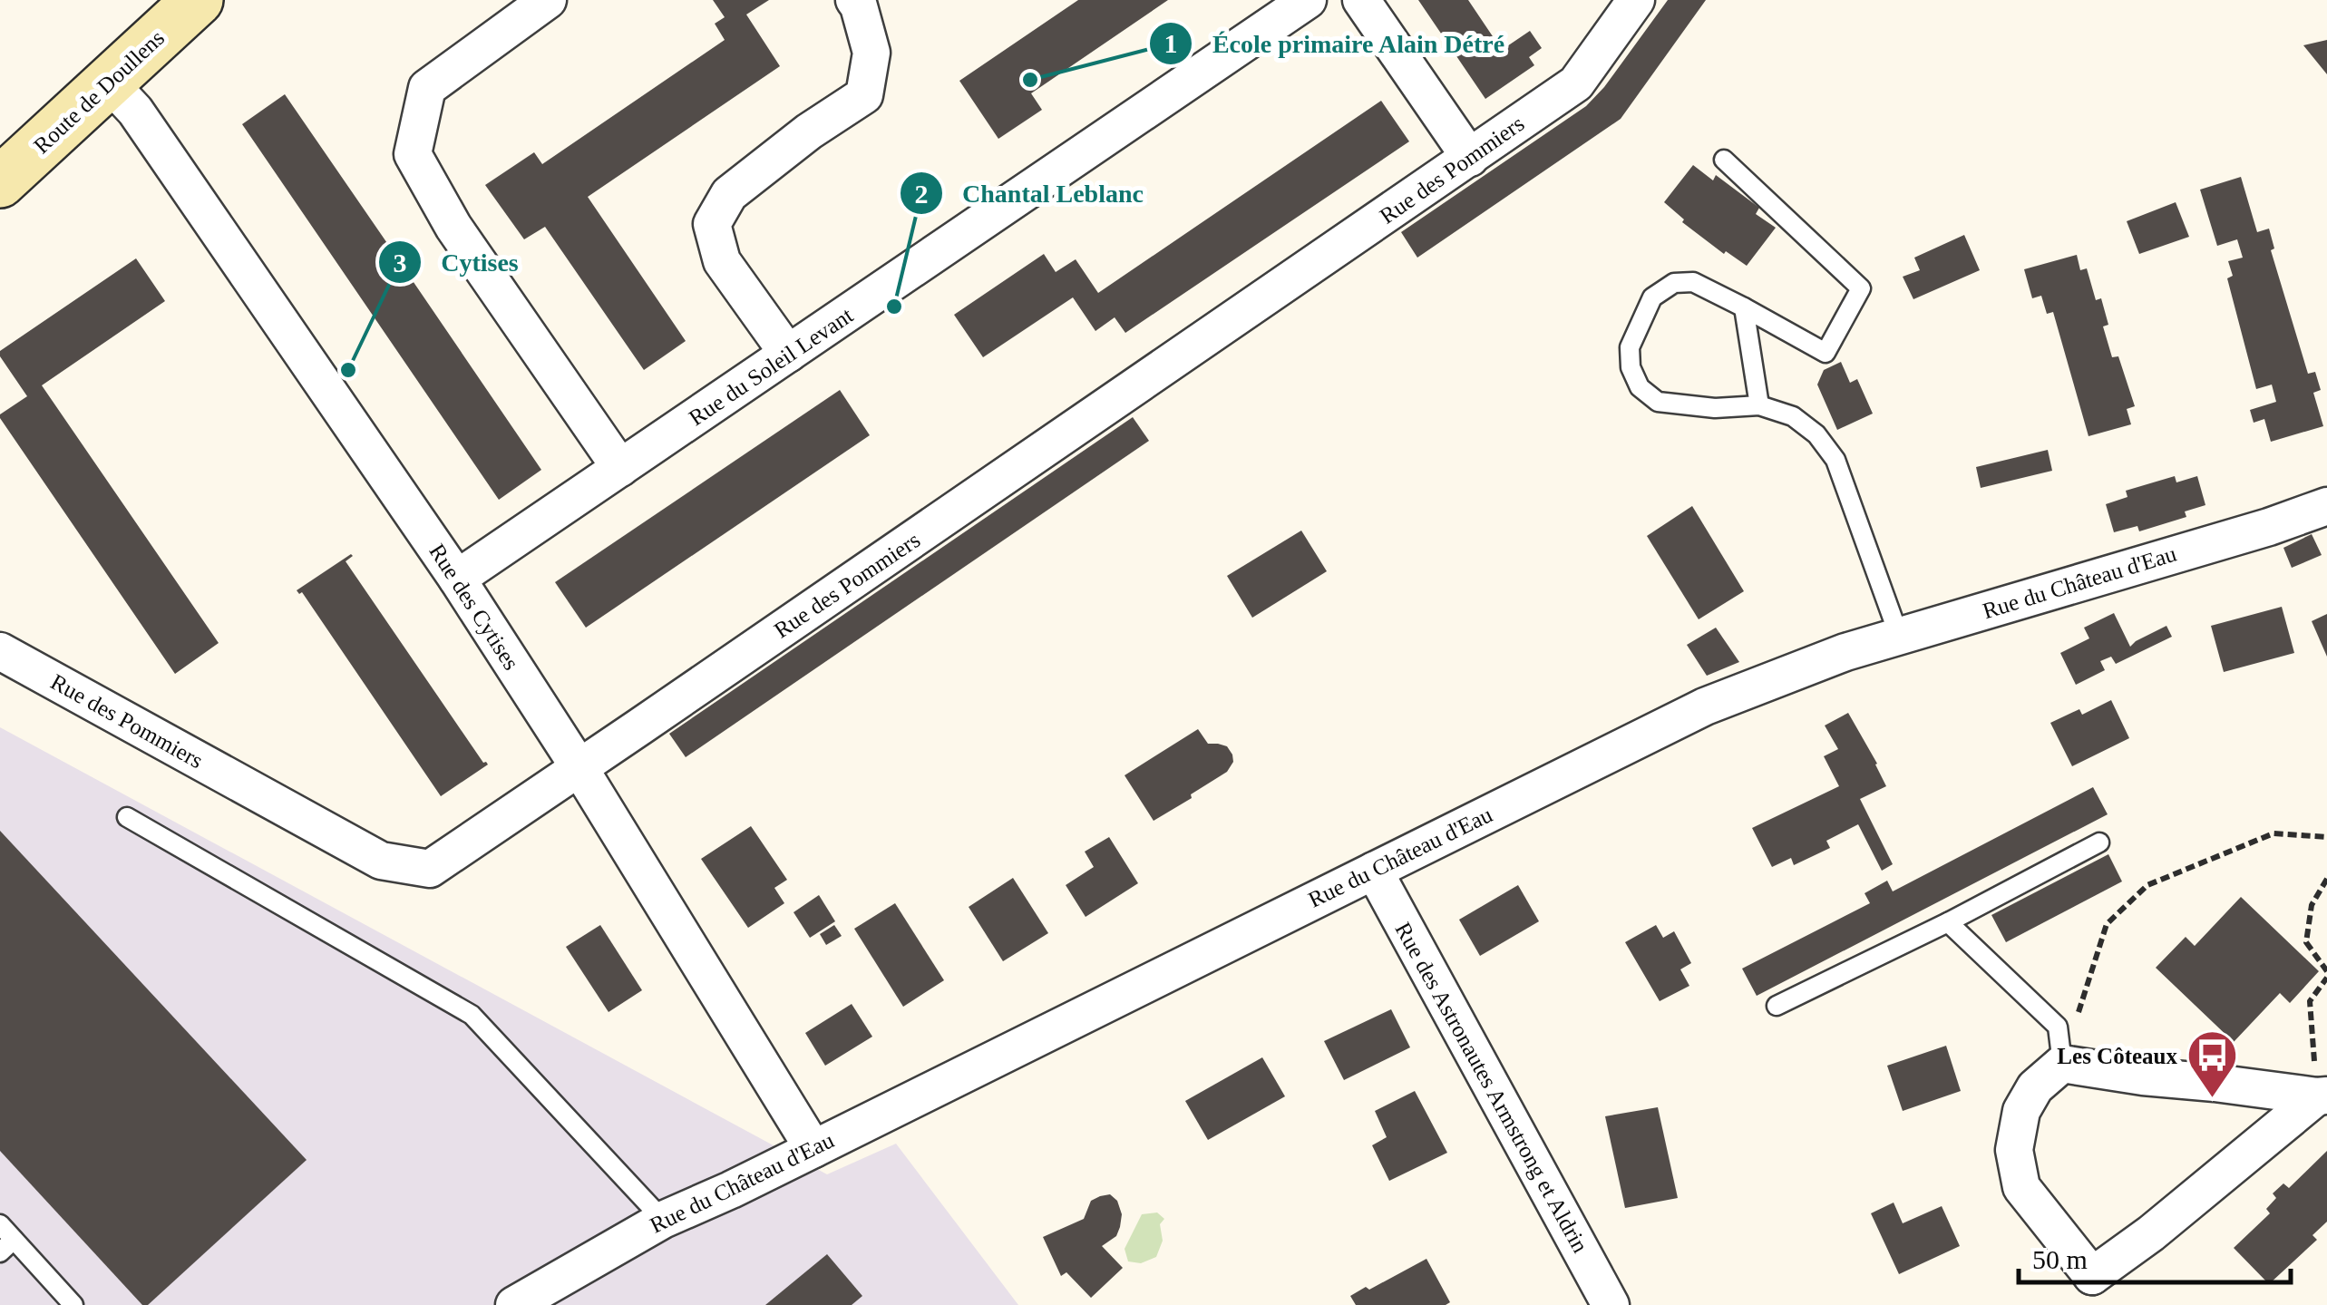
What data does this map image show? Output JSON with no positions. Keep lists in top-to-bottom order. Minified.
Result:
{"streets":{"street":["Route de Doullens","Rue des Pommiers","Rue du Soleil Levant","Rue du Château d'Eau","Rue des Cytises","Rue des Astronautes Armstrong et Aldrin"]},"crossings":[["Route de Doullens","Rue des Cytises"],["Rue des Pommiers","Rue des Cytises"],["Rue du Soleil Levant","Rue des Cytises"],["Rue du Château d'Eau","Rue des Cytises"],["Rue du Château d'Eau","Rue des Astronautes Armstrong et Aldrin"]],"places":{"other":["École primaire Alain Détré","Chantal Leblanc","Cytises"],"bus stop":["Les Côteaux"]},"scale_bar":"50 m"}
